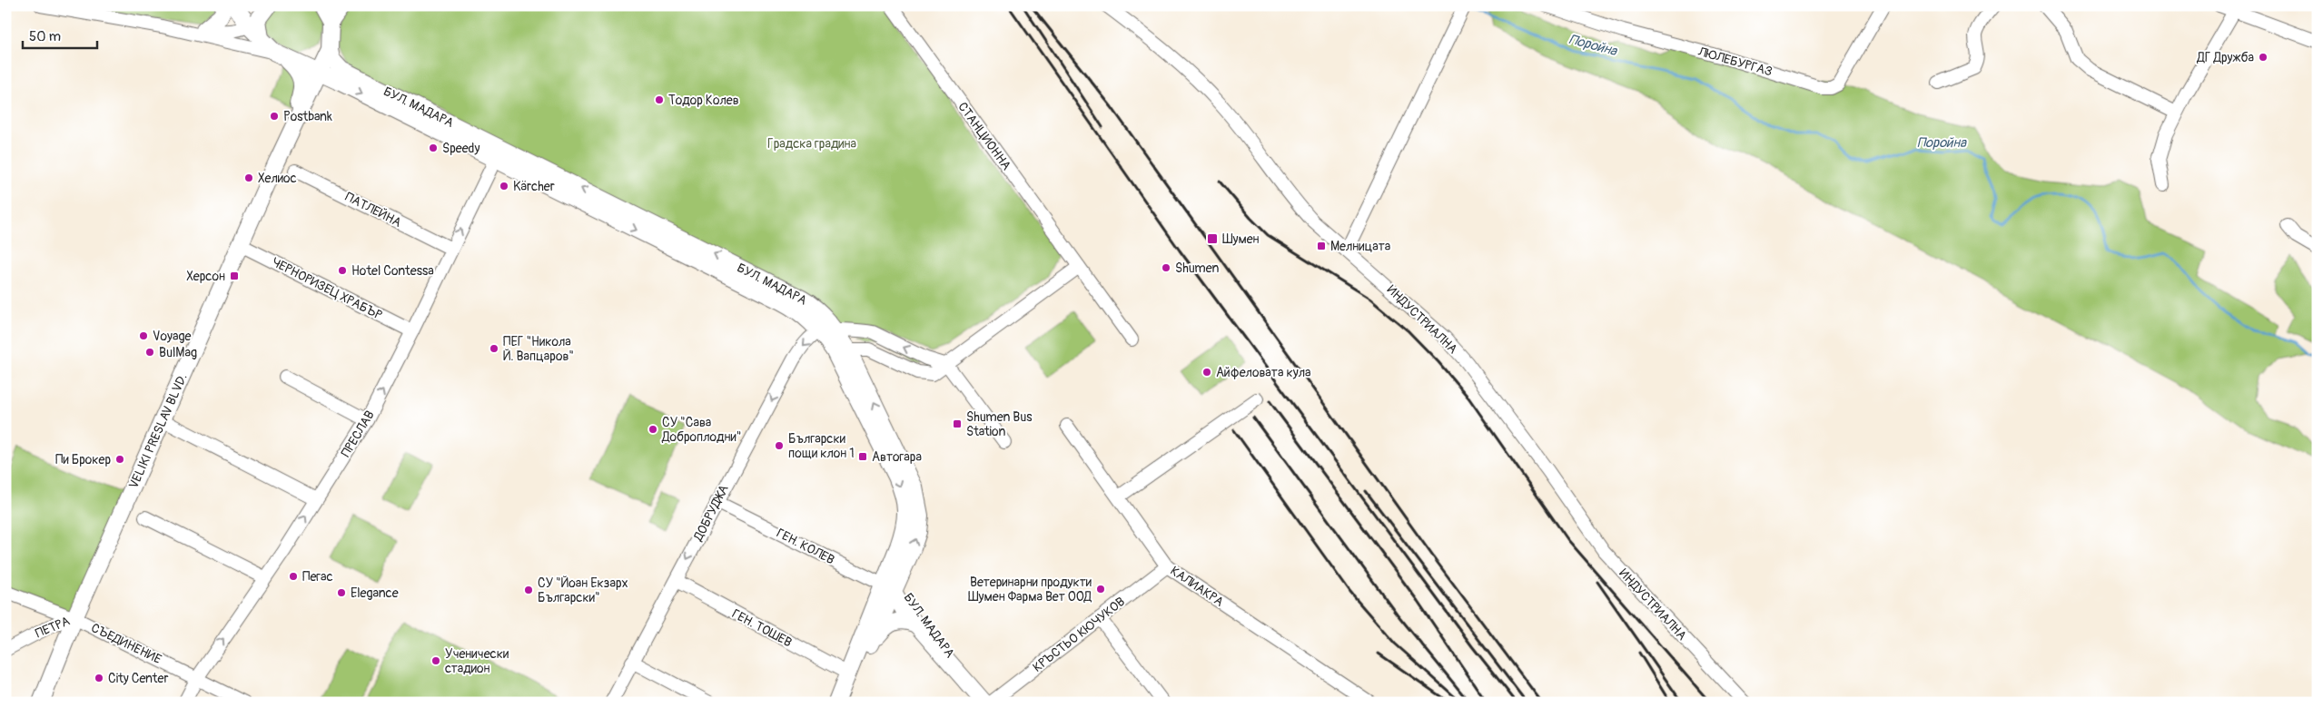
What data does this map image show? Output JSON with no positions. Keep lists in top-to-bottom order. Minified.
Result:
{"streets":{"main road":["БУЛ. МАДАРА","VELIKI PRESLAV BLVD."],"street":["ЛЮЛЕБУРГАЗ","СТАНЦИОННА","ПАТЛЕЙНА","ЧЕРНОРИЗЕЦ ХРАБЪР","ИНДУСТРИАЛНА","ПРЕСЛАВ","ДОБРУДЖА","ГЕН. КОЛЕВ","КАЛИАКРА","ПЕТРА","ГЕН. ТОШЕВ","КРЪСТЬО КЮЧУКОВ","СЪЕДИНЕНИЕ"]},"crossings":[["БУЛ. МАДАРА","VELIKI PRESLAV BLVD."],["БУЛ. МАДАРА","ПРЕСЛАВ"],["БУЛ. МАДАРА","ДОБРУДЖА"],["БУЛ. МАДАРА","ГЕН. КОЛЕВ"],["ПАТЛЕЙНА","ПРЕСЛАВ"],["ЧЕРНОРИЗЕЦ ХРАБЪР","VELIKI PRESLAV BLVD."],["ЧЕРНОРИЗЕЦ ХРАБЪР","ПРЕСЛАВ"],["VELIKI PRESLAV BLVD.","ПЕТРА"],["VELIKI PRESLAV BLVD.","СЪЕДИНЕНИЕ"],["ПРЕСЛАВ","СЪЕДИНЕНИЕ"],["ДОБРУДЖА","ГЕН. КОЛЕВ"],["ДОБРУДЖА","ГЕН. ТОШЕВ"],["КАЛИАКРА","КРЪСТЬО КЮЧУКОВ"],["ПЕТРА","СЪЕДИНЕНИЕ"]],"one_way":["ПРЕСЛАВ","ДОБРУДЖА"],"water":["Поройна"],"parks":["Градска градина"],"places":{"other":["ДГ Дружба","Тодор Колев","Postbank","Speedy","Хелиос","Kärcher","Shumen","Hotel Contessa","Voyage","ПЕГ \"Никола Й. Вапцаров\"","BulMag","Айфеловата кула","СУ \"Сава Доброплодни\"","Български пощи клон 1","Пи Брокер","Пегас","Ветеринарни продукти Шумен Фарма Вет ООД","СУ \"Йоан Екзарх Български\"","Elegance","Ученически стадион","City Center"],"transit":["Шумен","Мелницата","Херсон","Shumen Bus Station","Автогара"]},"scale_bar":"50 m"}
